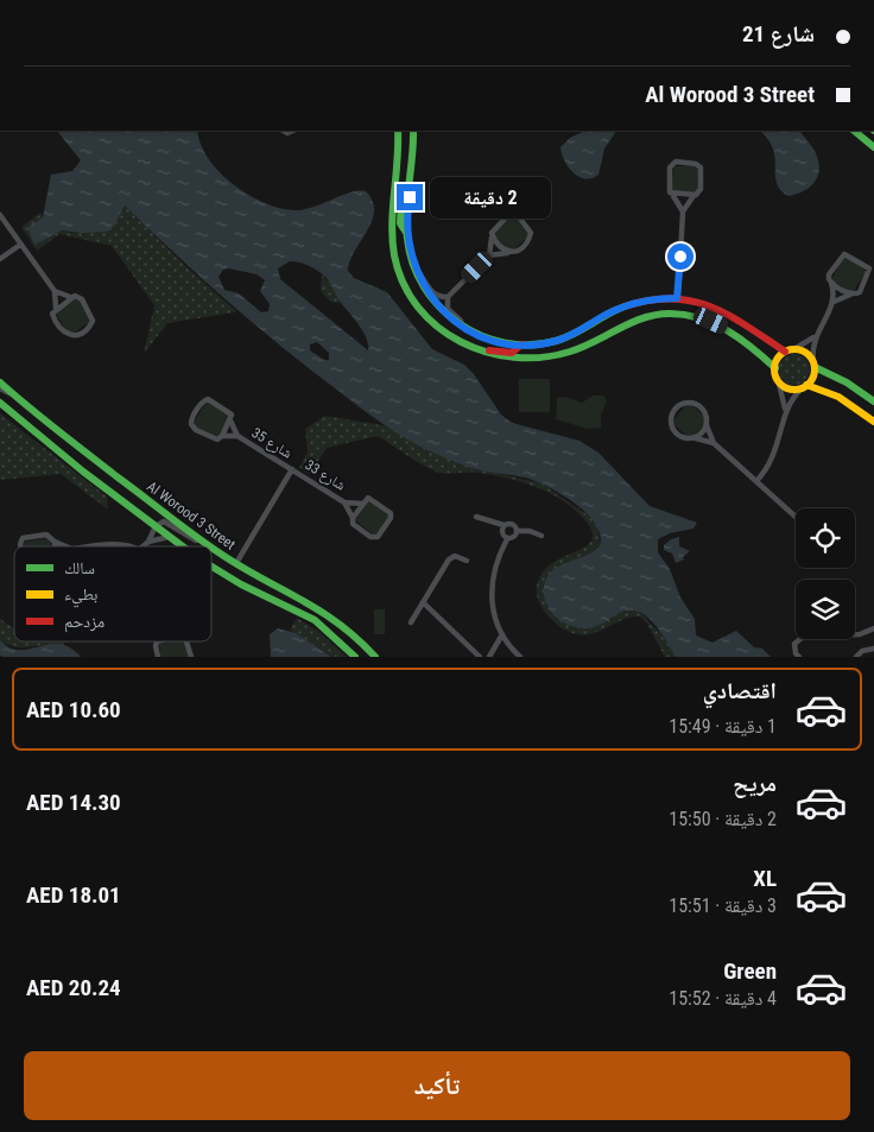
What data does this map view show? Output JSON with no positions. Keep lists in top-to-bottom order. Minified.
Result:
{"streets":{"street":["شارع 35","شارع 33","Al Worood 3 Street"]},"crossings":[["شارع 35","شارع 33"]],"legend":["سالك","بطيء","مزدحم"],"page":{"banner":["شارع 21","Al Worood 3 Street"],"bubble":"2 دقيقة","list":[{"name":"اقتصادي","note":"1 دقيقة · 15:49","value":"AED 10.60"},{"name":"مريح","note":"2 دقيقة · 15:50","value":"AED 14.30"},{"name":"XL","note":"3 دقيقة · 15:51","value":"AED 18.01"},{"name":"Green","note":"4 دقيقة · 15:52","value":"AED 20.24"}],"buttons":"تأكيد"}}
